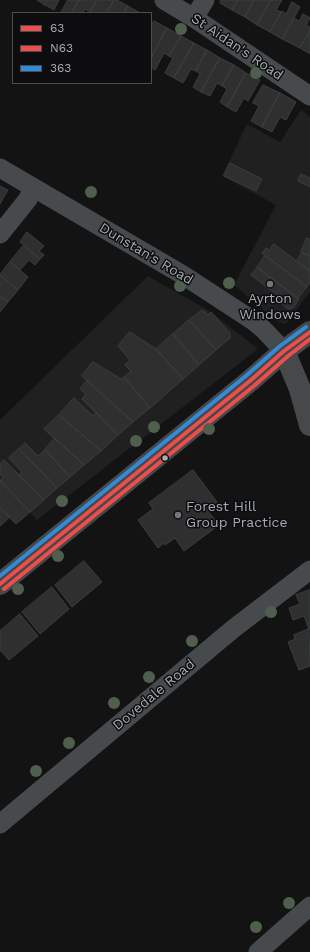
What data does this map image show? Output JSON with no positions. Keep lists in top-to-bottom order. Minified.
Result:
{"streets":{"street":["St Aidan's Road","Dunstan's Road","Dovedale Road"]},"places":["Ayrton Windows","Forest Hill Group Practice"],"lines":["transit line 363","transit line 63","transit line N63"],"legend":["63","N63","363"]}
